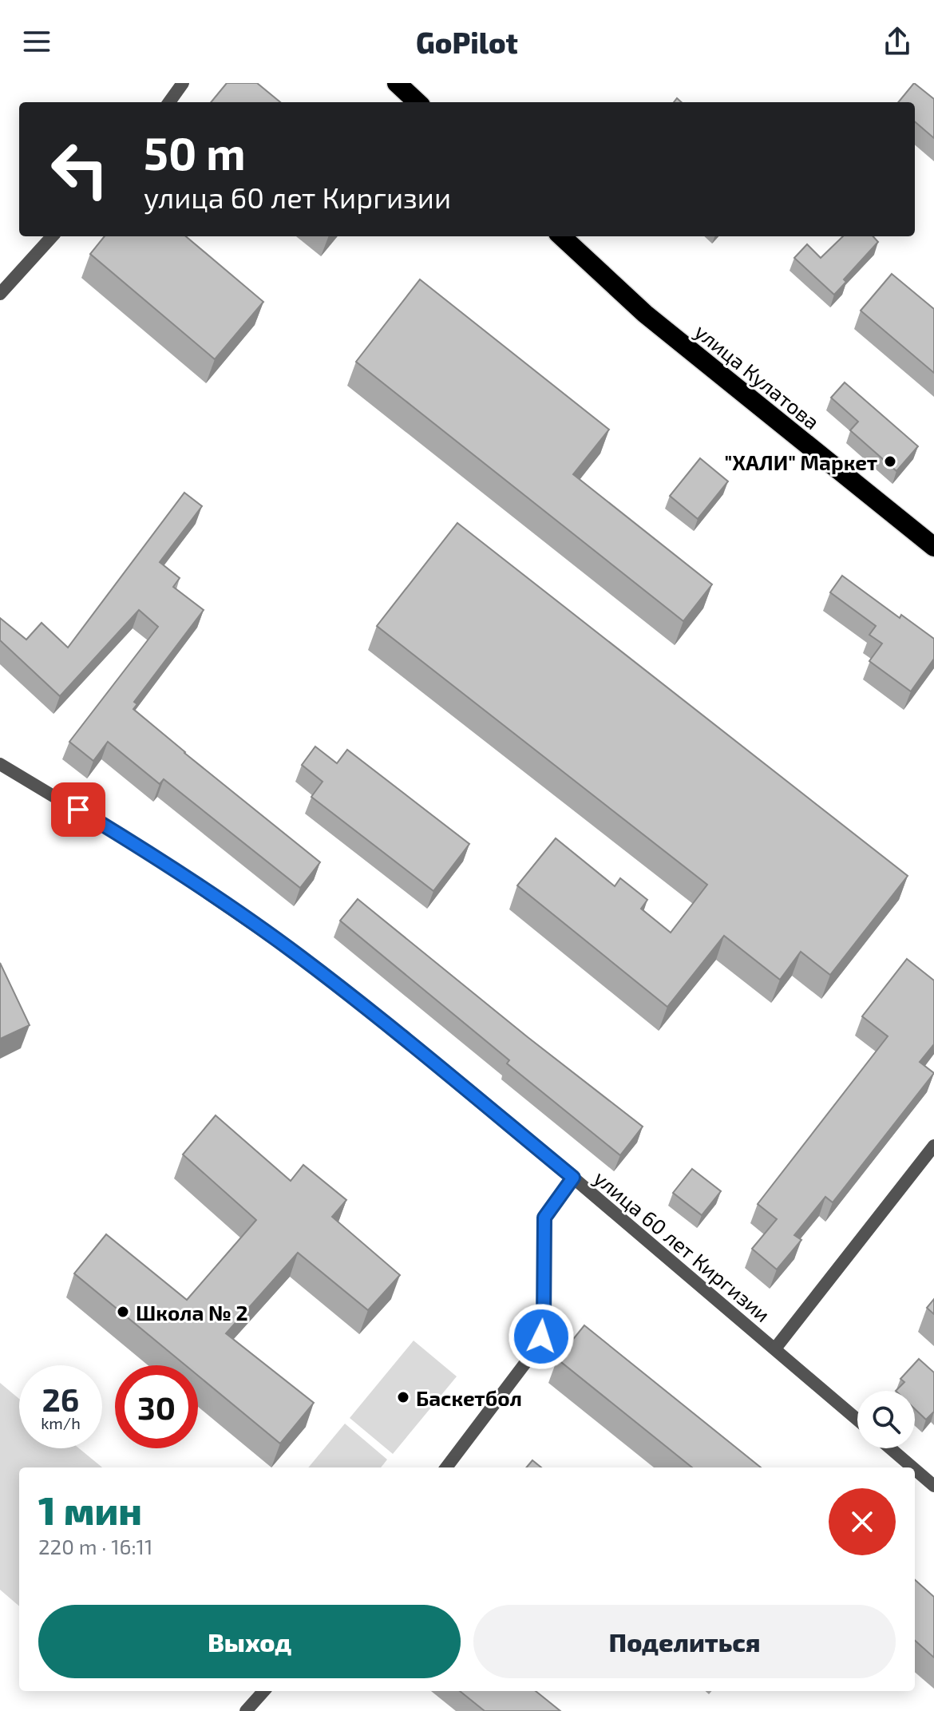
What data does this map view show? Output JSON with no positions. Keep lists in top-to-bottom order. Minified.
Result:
{"streets":{"highway":["улица Кулатова"],"street":["улица 60 лет Киргизии"]},"places":["\"ХАЛИ\" Маркет","Школа № 2","Баскетбол"],"page":{"header":"GoPilot","turn":["50 m","улица 60 лет Киргизии"],"speed":"26 km/h","limit":"30","heading":["1 мин","220 m · 16:11"],"buttons":["Выход","Поделиться"]}}
